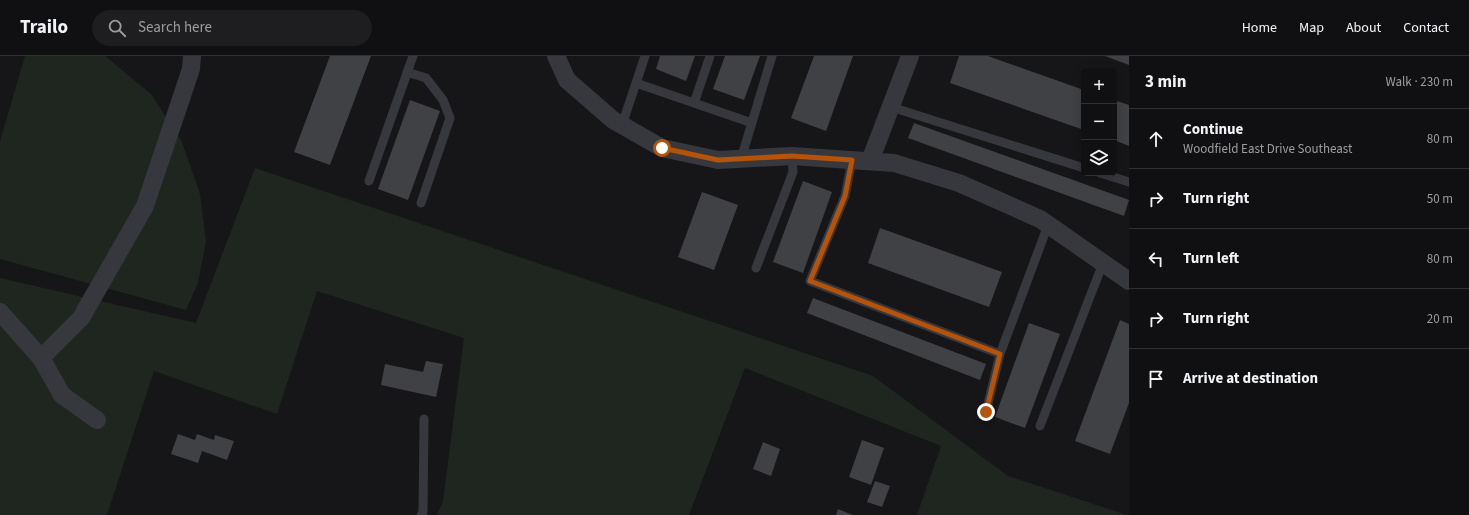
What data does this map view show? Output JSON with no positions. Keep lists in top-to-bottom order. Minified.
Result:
{"page":{"header":"Trailo","search":"Search here","nav":["Home","Map","About","Contact"],"heading":["3 min","Walk · 230 m"],"map_buttons":["+","−"],"list":[["Continue","Woodfield East Drive Southeast","80 m"],["Turn right","50 m"],["Turn left","80 m"],["Turn right","20 m"],"Arrive at destination"]}}
